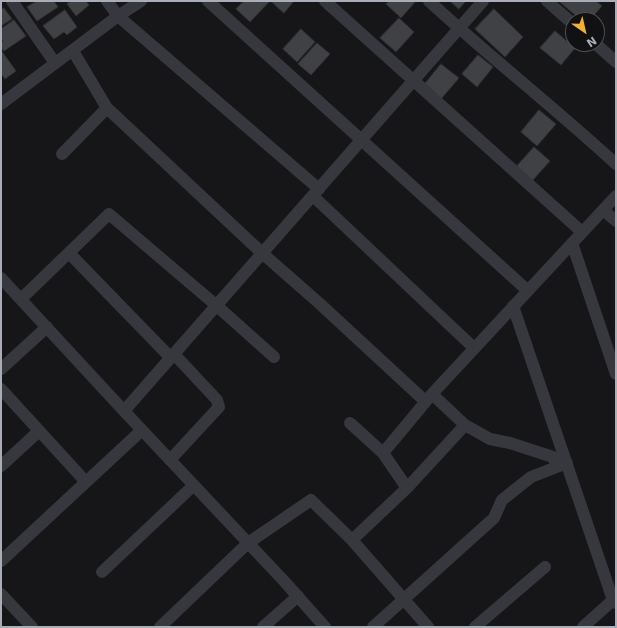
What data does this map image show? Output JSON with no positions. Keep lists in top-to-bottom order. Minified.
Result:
{"north":"bottom right"}
